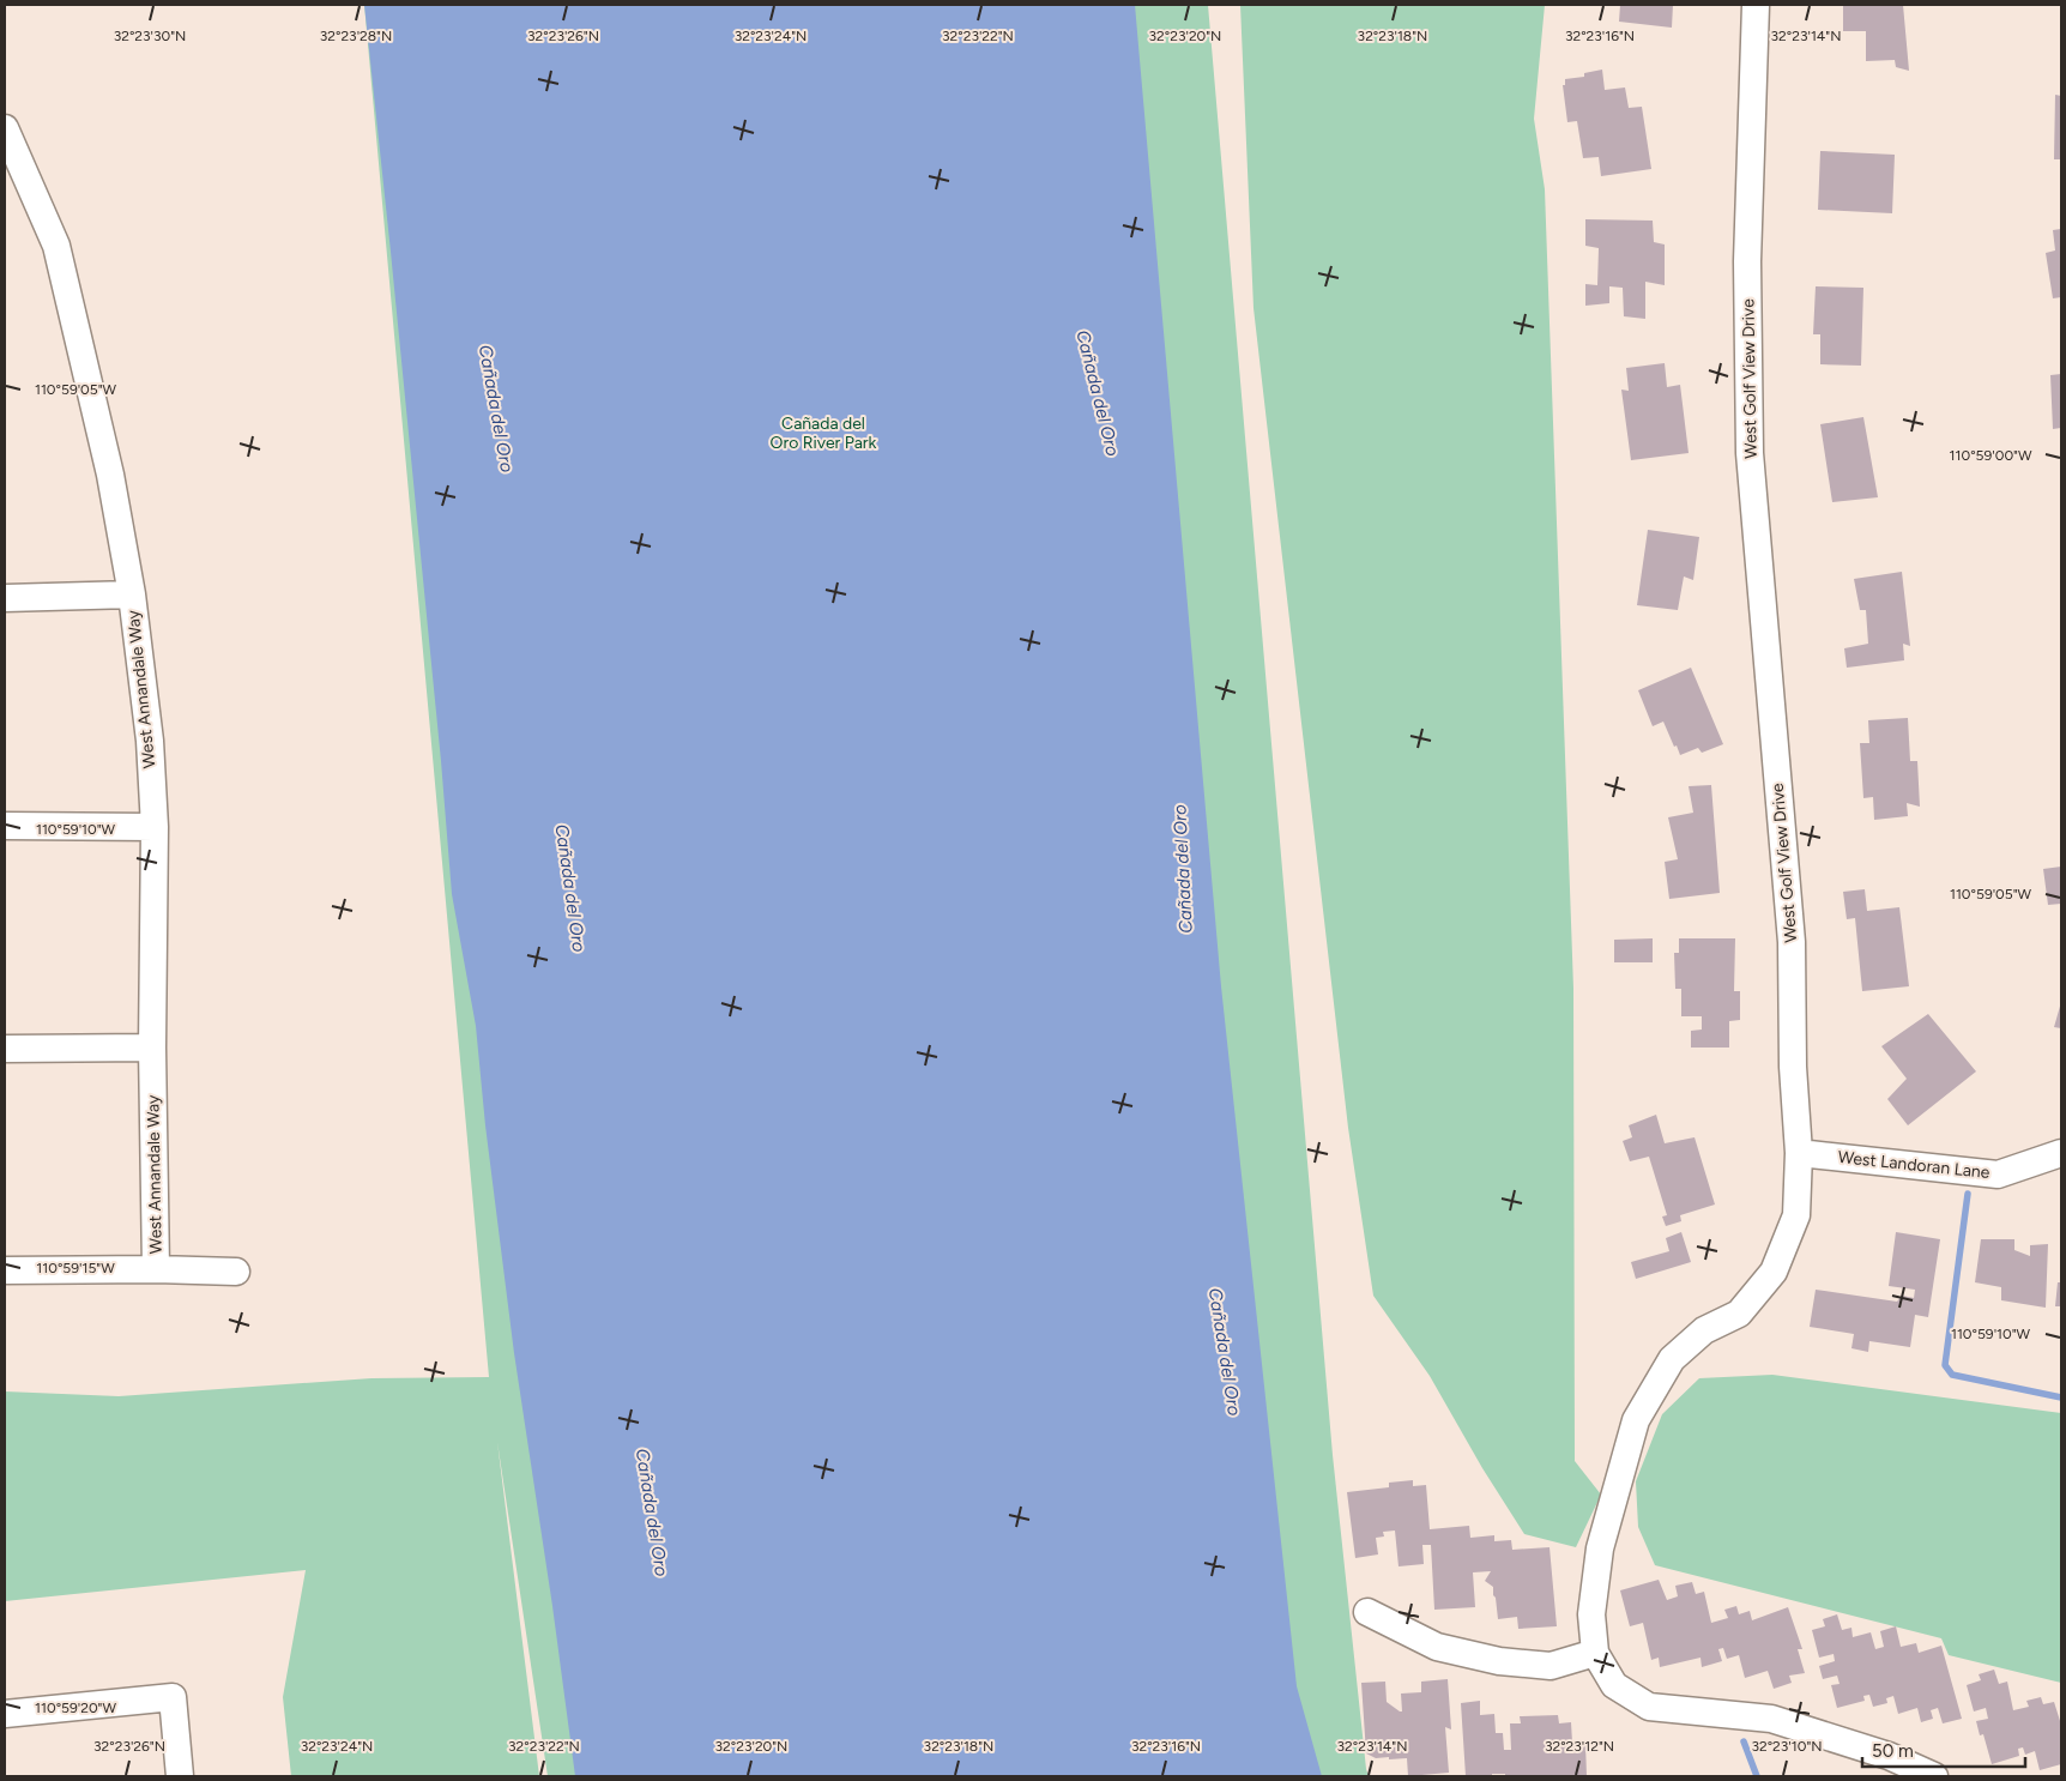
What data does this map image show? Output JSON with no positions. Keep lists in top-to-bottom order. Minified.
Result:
{"streets":{"street":["West Golf View Drive","West Annandale Way","West Landoran Lane"]},"crossings":[["West Golf View Drive","West Landoran Lane"]],"water":["Cañada del Oro"],"parks":["Cañada del Oro River Park"],"scale_bar":"50 m","coordinates":["32°23'30\"N","32°23'28\"N","32°23'26\"N","32°23'24\"N","32°23'22\"N","32°23'20\"N","32°23'18\"N","32°23'16\"N","32°23'14\"N","110°59'05\"W","110°59'00\"W","110°59'10\"W","110°59'15\"W","110°59'20\"W","32°23'12\"N","32°23'10\"N"]}
